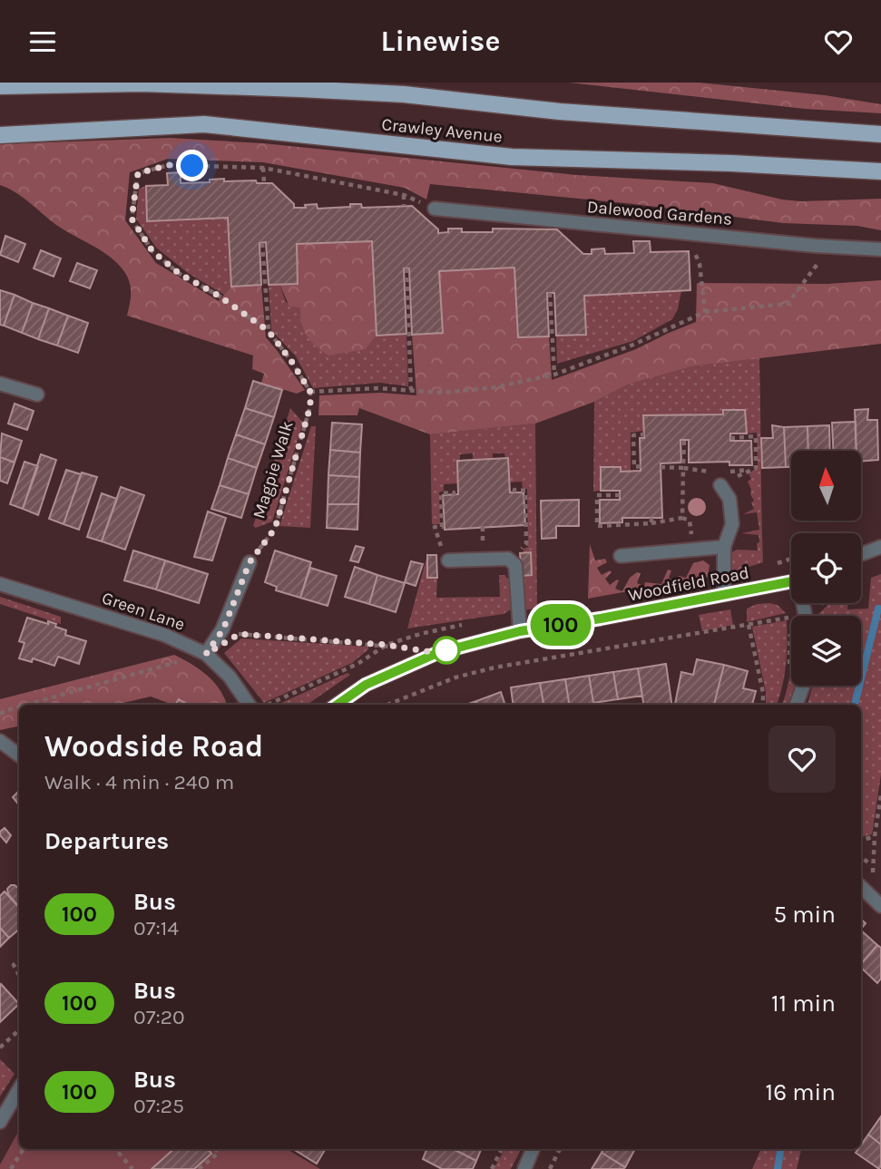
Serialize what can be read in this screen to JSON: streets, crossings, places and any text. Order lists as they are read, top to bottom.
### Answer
{
  "streets": {
    "main road": ["Crawley Avenue"],
    "street": ["Dalewood Gardens", "Woodfield Road", "Green Lane"],
    "path": ["Magpie Walk"]
  },
  "lines": ["bus line 100"],
  "north": "top",
  "page": {
    "header": "Linewise",
    "on_map": "100",
    "heading": [
      ["Woodside Road", "Walk · 4 min · 240 m"],
      "Departures"
    ],
    "list": [
      {
        "mark": "100",
        "name": "Bus",
        "note": "07:14",
        "value": "5 min"
      },
      {
        "mark": "100",
        "name": "Bus",
        "note": "07:20",
        "value": "11 min"
      },
      {
        "mark": "100",
        "name": "Bus",
        "note": "07:25",
        "value": "16 min"
      }
    ]
  }
}
